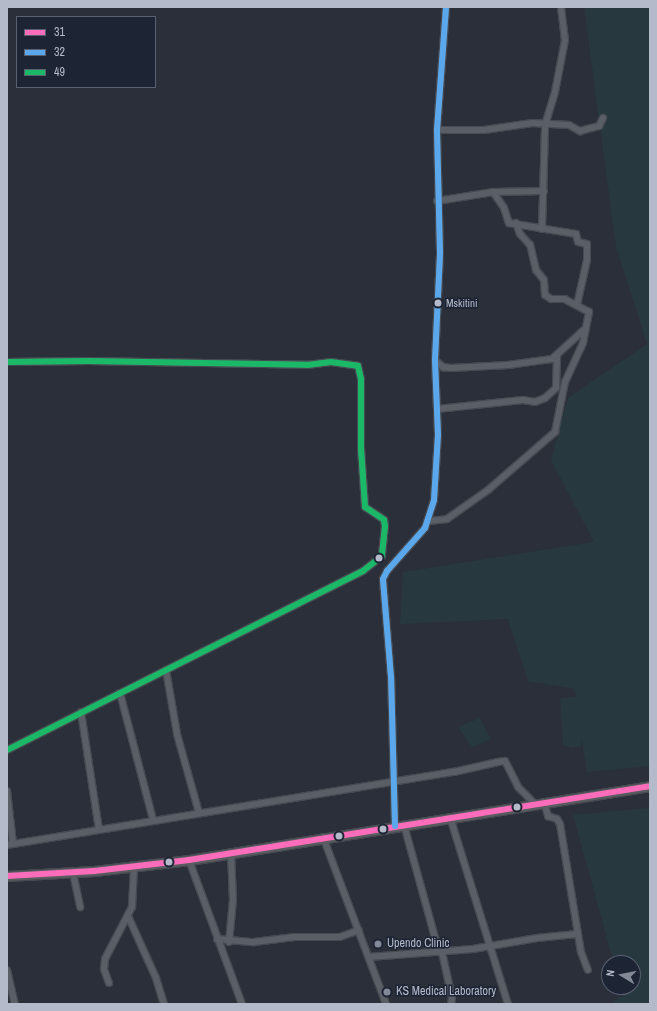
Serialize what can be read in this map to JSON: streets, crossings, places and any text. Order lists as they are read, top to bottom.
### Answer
{
  "places": ["Mskitini", "Upendo Clinic", "KS Medical Laboratory"],
  "lines": ["transit line 32", "transit line 49", "transit line 31"],
  "legend": ["31", "32", "49"],
  "north": "left"
}
